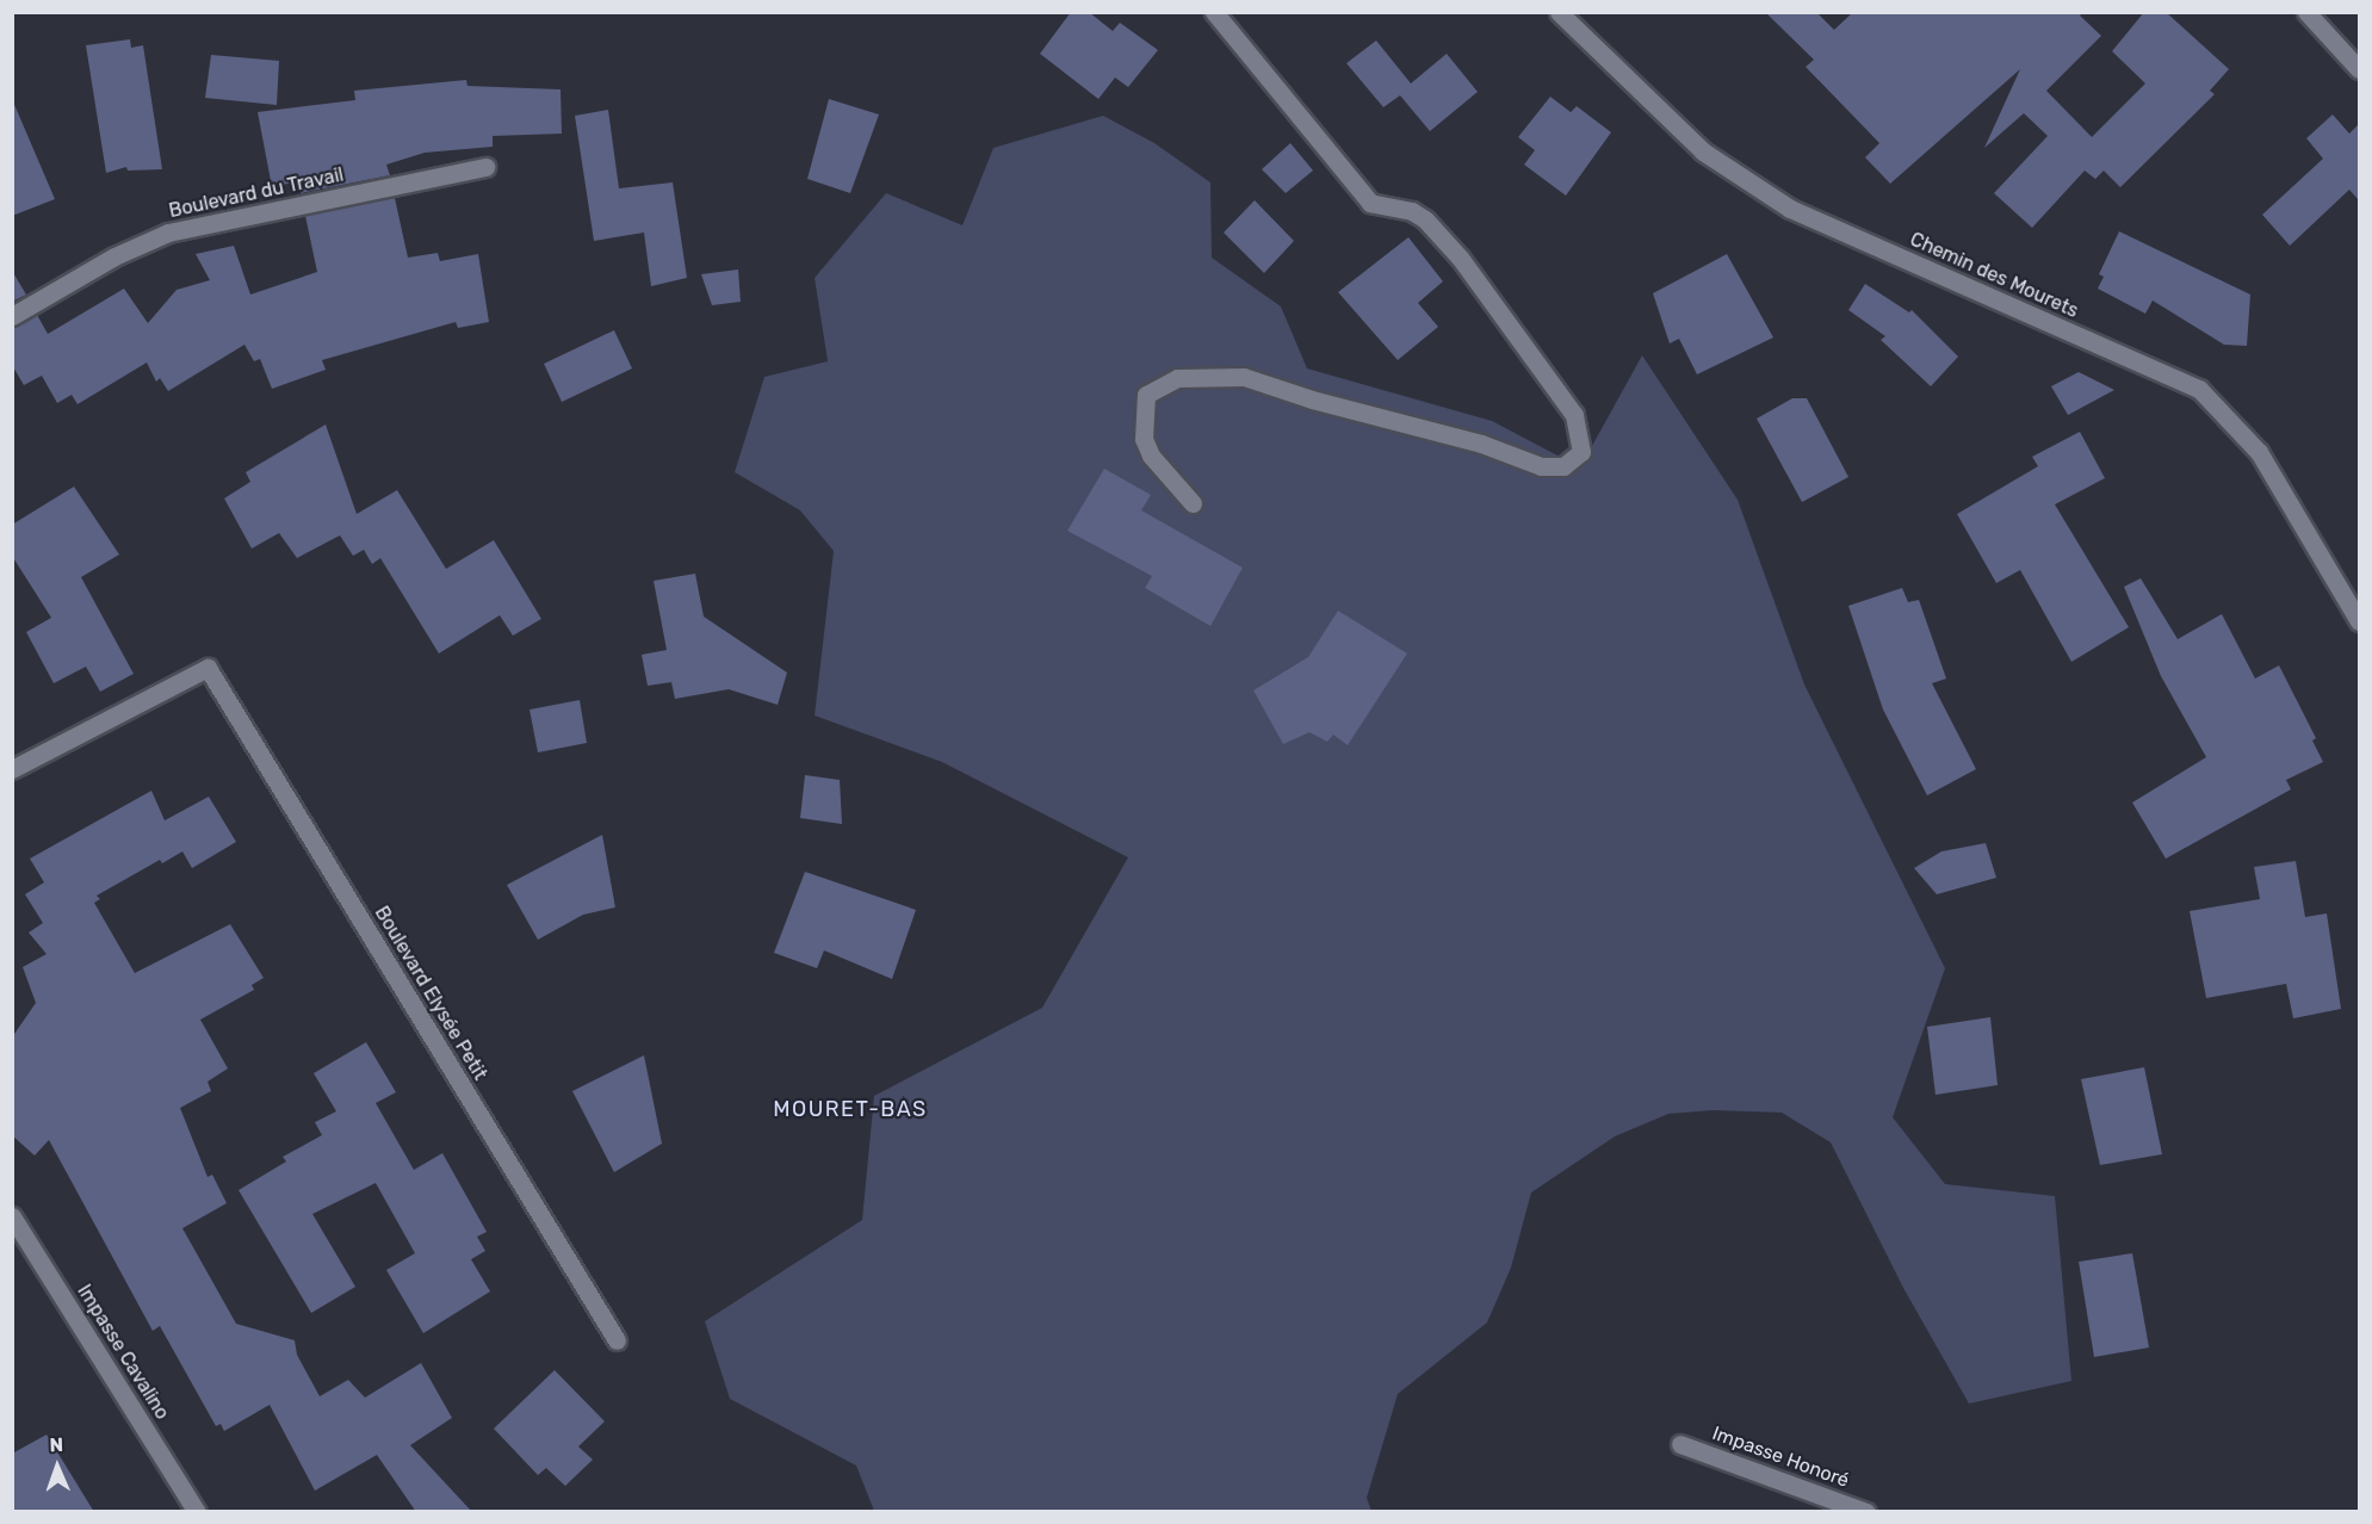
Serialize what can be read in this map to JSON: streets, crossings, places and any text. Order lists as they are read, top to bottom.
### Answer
{
  "streets": {
    "street": [
      "Boulevard du Travail",
      "Chemin des Mourets",
      "Boulevard Elysée Petit",
      "Impasse Cavalino",
      "Impasse Honoré"
    ]
  },
  "districts": ["MOURET-BAS"],
  "north": "top"
}
